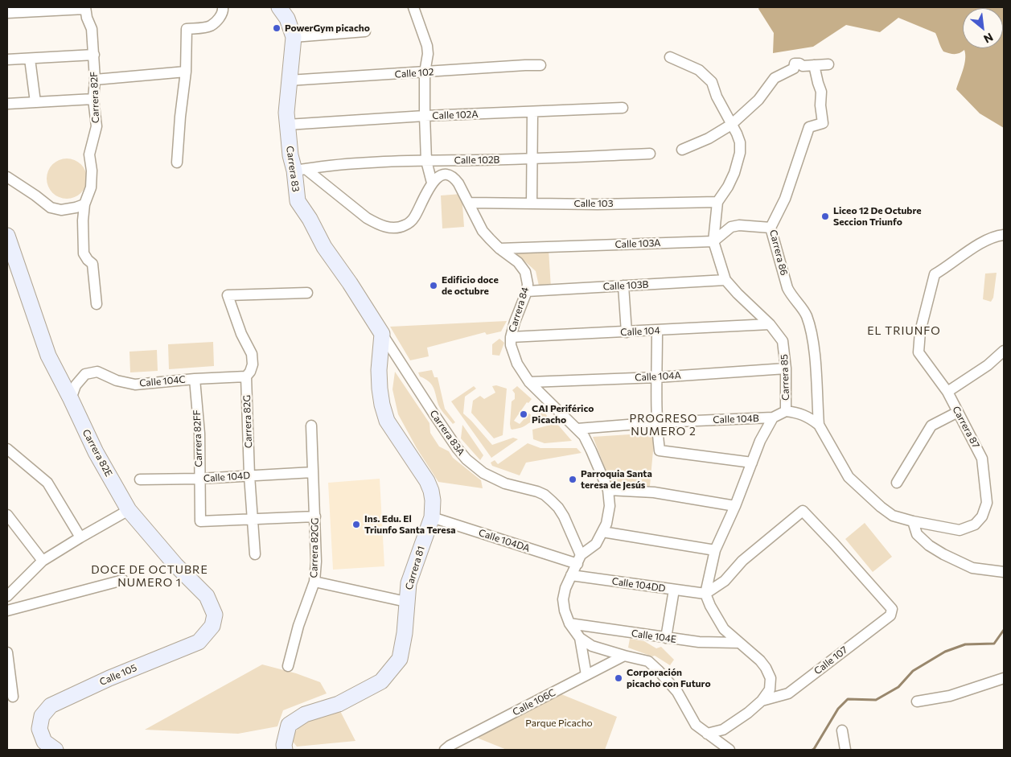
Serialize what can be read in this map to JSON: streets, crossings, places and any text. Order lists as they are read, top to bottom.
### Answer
{
  "streets": {
    "street": [
      "Calle 102",
      "Carrera 82F",
      "Calle 102A",
      "Calle 102B",
      "Carrera 83",
      "Calle 103",
      "Calle 103A",
      "Carrera 86",
      "Calle 103B",
      "Carrera 84",
      "Calle 104",
      "Calle 104A",
      "Carrera 85",
      "Calle 104C",
      "Calle 104B",
      "Carrera 82G",
      "Carrera 87",
      "Carrera 83A",
      "Carrera 82FF",
      "Carrera 82E",
      "Calle 104D",
      "Calle 104DA",
      "Carrera 82GG",
      "Carrera 81",
      "Calle 104DD",
      "Calle 104E",
      "Calle 107",
      "Calle 105",
      "Calle 106C"
    ]
  },
  "crossings": [
    ["Calle 102", "Carrera 83"],
    ["Calle 102A", "Carrera 83"],
    ["Calle 102B", "Carrera 83"],
    ["Carrera 83", "Carrera 83A"],
    ["Carrera 83", "Carrera 81"],
    ["Calle 103", "Carrera 84"],
    ["Calle 103", "Carrera 85"],
    ["Calle 103A", "Carrera 84"],
    ["Calle 103A", "Carrera 85"],
    ["Carrera 86", "Carrera 85"],
    ["Carrera 86", "Carrera 87"],
    ["Calle 103B", "Carrera 84"],
    ["Calle 103B", "Carrera 85"],
    ["Carrera 84", "Calle 104"],
    ["Carrera 84", "Calle 104A"],
    ["Carrera 84", "Calle 104B"],
    ["Calle 104", "Carrera 85"],
    ["Calle 104A", "Carrera 85"],
    ["Carrera 85", "Calle 104B"],
    ["Calle 104C", "Carrera 82G"],
    ["Calle 104C", "Carrera 82FF"],
    ["Calle 104C", "Carrera 82E"],
    ["Carrera 82G", "Carrera 82FF"],
    ["Carrera 82G", "Calle 104D"],
    ["Carrera 83A", "Calle 104DA"],
    ["Carrera 83A", "Carrera 81"],
    ["Carrera 82FF", "Calle 104D"],
    ["Carrera 82E", "Calle 105"],
    ["Calle 104D", "Carrera 82GG"],
    ["Calle 104DA", "Carrera 81"],
    ["Calle 104DD", "Calle 107"],
    ["Calle 104E", "Calle 107"]
  ],
  "districts": ["EL TRIUNFO", "PROGRESO NUMERO 2", "DOCE DE OCTUBRE NUMERO 1"],
  "parks": ["Parque Picacho"],
  "places": [
    "PowerGym picacho",
    "Liceo 12 De Octubre Seccion Triunfo",
    "Edificio doce de octubre",
    "CAI Periférico Picacho",
    "Parroquia Santa teresa de Jesús",
    "Ins. Edu. El Triunfo Santa Teresa",
    "Corporación picacho con Futuro"
  ],
  "north": "bottom right"
}
